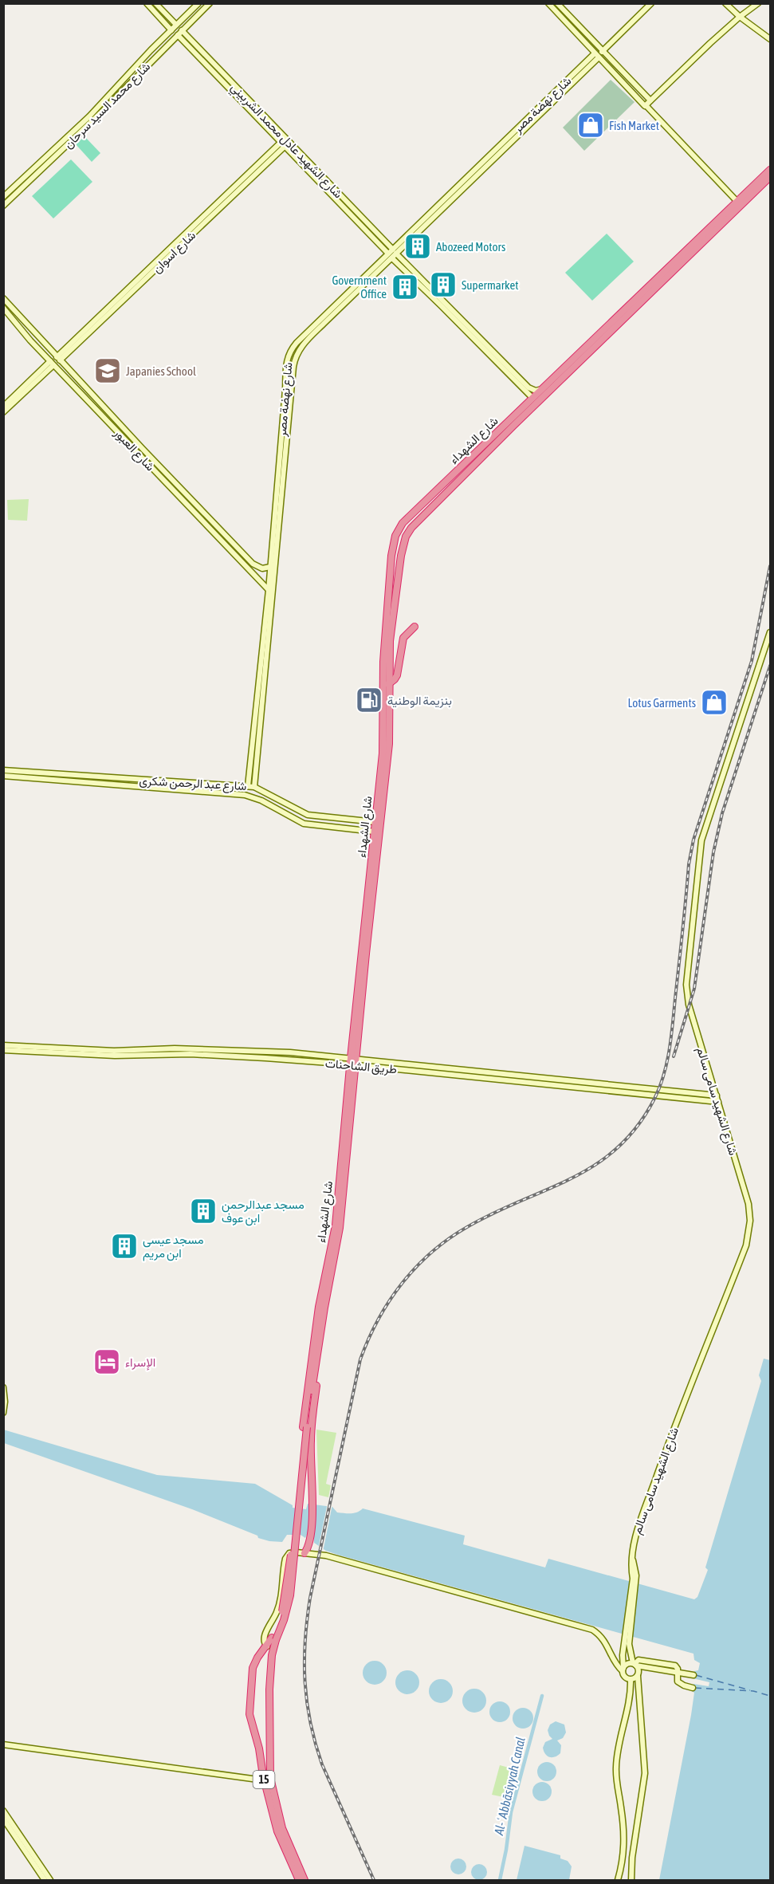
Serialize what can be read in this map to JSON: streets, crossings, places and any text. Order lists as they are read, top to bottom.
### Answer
{
  "streets": {
    "highway": ["شارع الشهداء", "15"],
    "street": [
      "شارع نهضة مصر",
      "شارع محمد السيد سرحان",
      "شارع الشهيد عادل محمد الشربيني",
      "شارع اسوان",
      "شارع العبور",
      "شارع عبد الرحمن شكرى",
      "طريق الشاحنات",
      "شارع الشهيد سامى سالم"
    ]
  },
  "crossings": [
    ["شارع نهضة مصر", "شارع الشهيد عادل محمد الشربيني"],
    ["شارع نهضة مصر", "شارع العبور"],
    ["شارع نهضة مصر", "شارع عبد الرحمن شكرى"],
    ["شارع محمد السيد سرحان", "شارع الشهيد عادل محمد الشربيني"],
    ["شارع الشهيد عادل محمد الشربيني", "شارع اسوان"],
    ["شارع الشهيد عادل محمد الشربيني", "شارع الشهداء"],
    ["شارع اسوان", "شارع العبور"],
    ["شارع الشهداء", "شارع عبد الرحمن شكرى"],
    ["شارع الشهداء", "طريق الشاحنات"],
    ["شارع الشهداء", "15"],
    ["طريق الشاحنات", "شارع الشهيد سامى سالم"]
  ],
  "water": ["Al-ʿAbbāsiyyah Canal"],
  "places": {
    "shop": ["Fish Market", "Lotus Garments"],
    "building": [
      "Abozeed Motors",
      "Supermarket",
      "Government Office",
      "مسجد عبدالرحمن ابن عوف",
      "مسجد عيسى ابن مريم"
    ],
    "school or university": ["Japanies School"],
    "fuel station": ["بنزيمة الوطنية"],
    "hotel": ["الإسراء"]
  }
}
